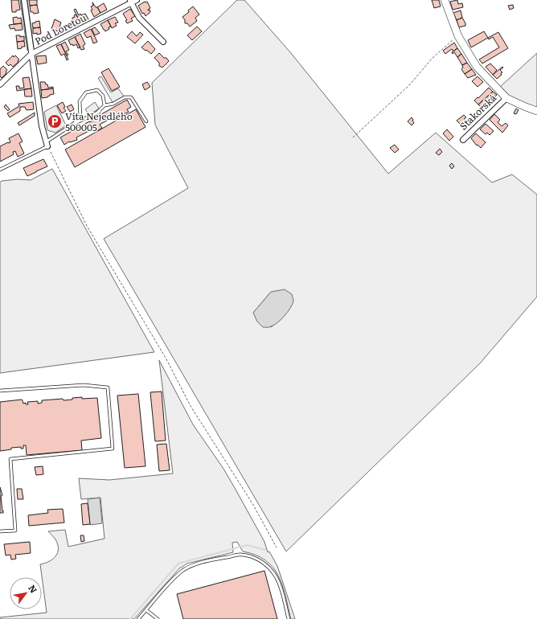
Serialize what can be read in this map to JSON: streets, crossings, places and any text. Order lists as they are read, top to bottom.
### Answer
{
  "streets": {
    "street": ["Pod Loretou", "Stakorská"]
  },
  "places": {
    "parking": ["Víta Nejedlého 500005"]
  },
  "north": "top right"
}
